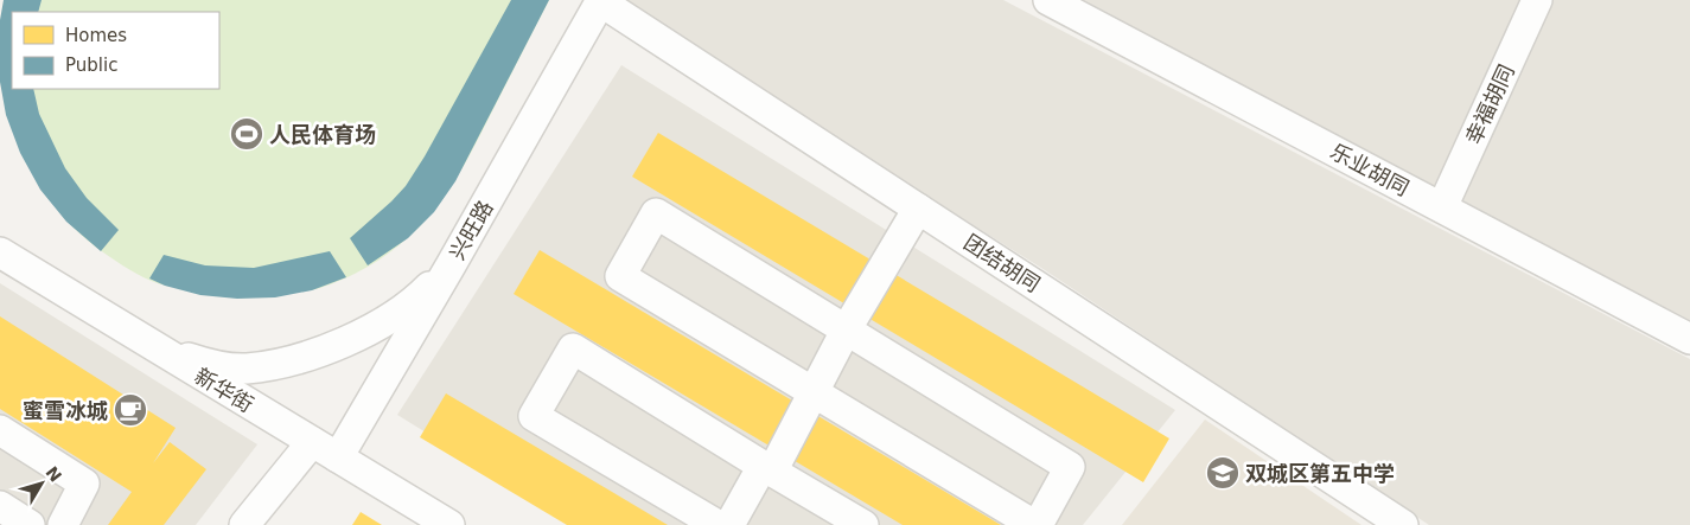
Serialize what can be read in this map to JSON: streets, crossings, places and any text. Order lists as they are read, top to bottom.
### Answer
{
  "streets": {
    "street": [
      "幸福胡同",
      "乐业胡同",
      "兴旺路",
      "团结胡同",
      "新华街"
    ]
  },
  "crossings": [
    ["幸福胡同", "乐业胡同"],
    ["兴旺路", "团结胡同"],
    ["兴旺路", "新华街"]
  ],
  "places": {
    "sports": ["人民体育场"],
    "cafe": ["蜜雪冰城"],
    "school or university": ["双城区第五中学"]
  },
  "legend": ["Homes", "Public"],
  "north": "top right"
}
